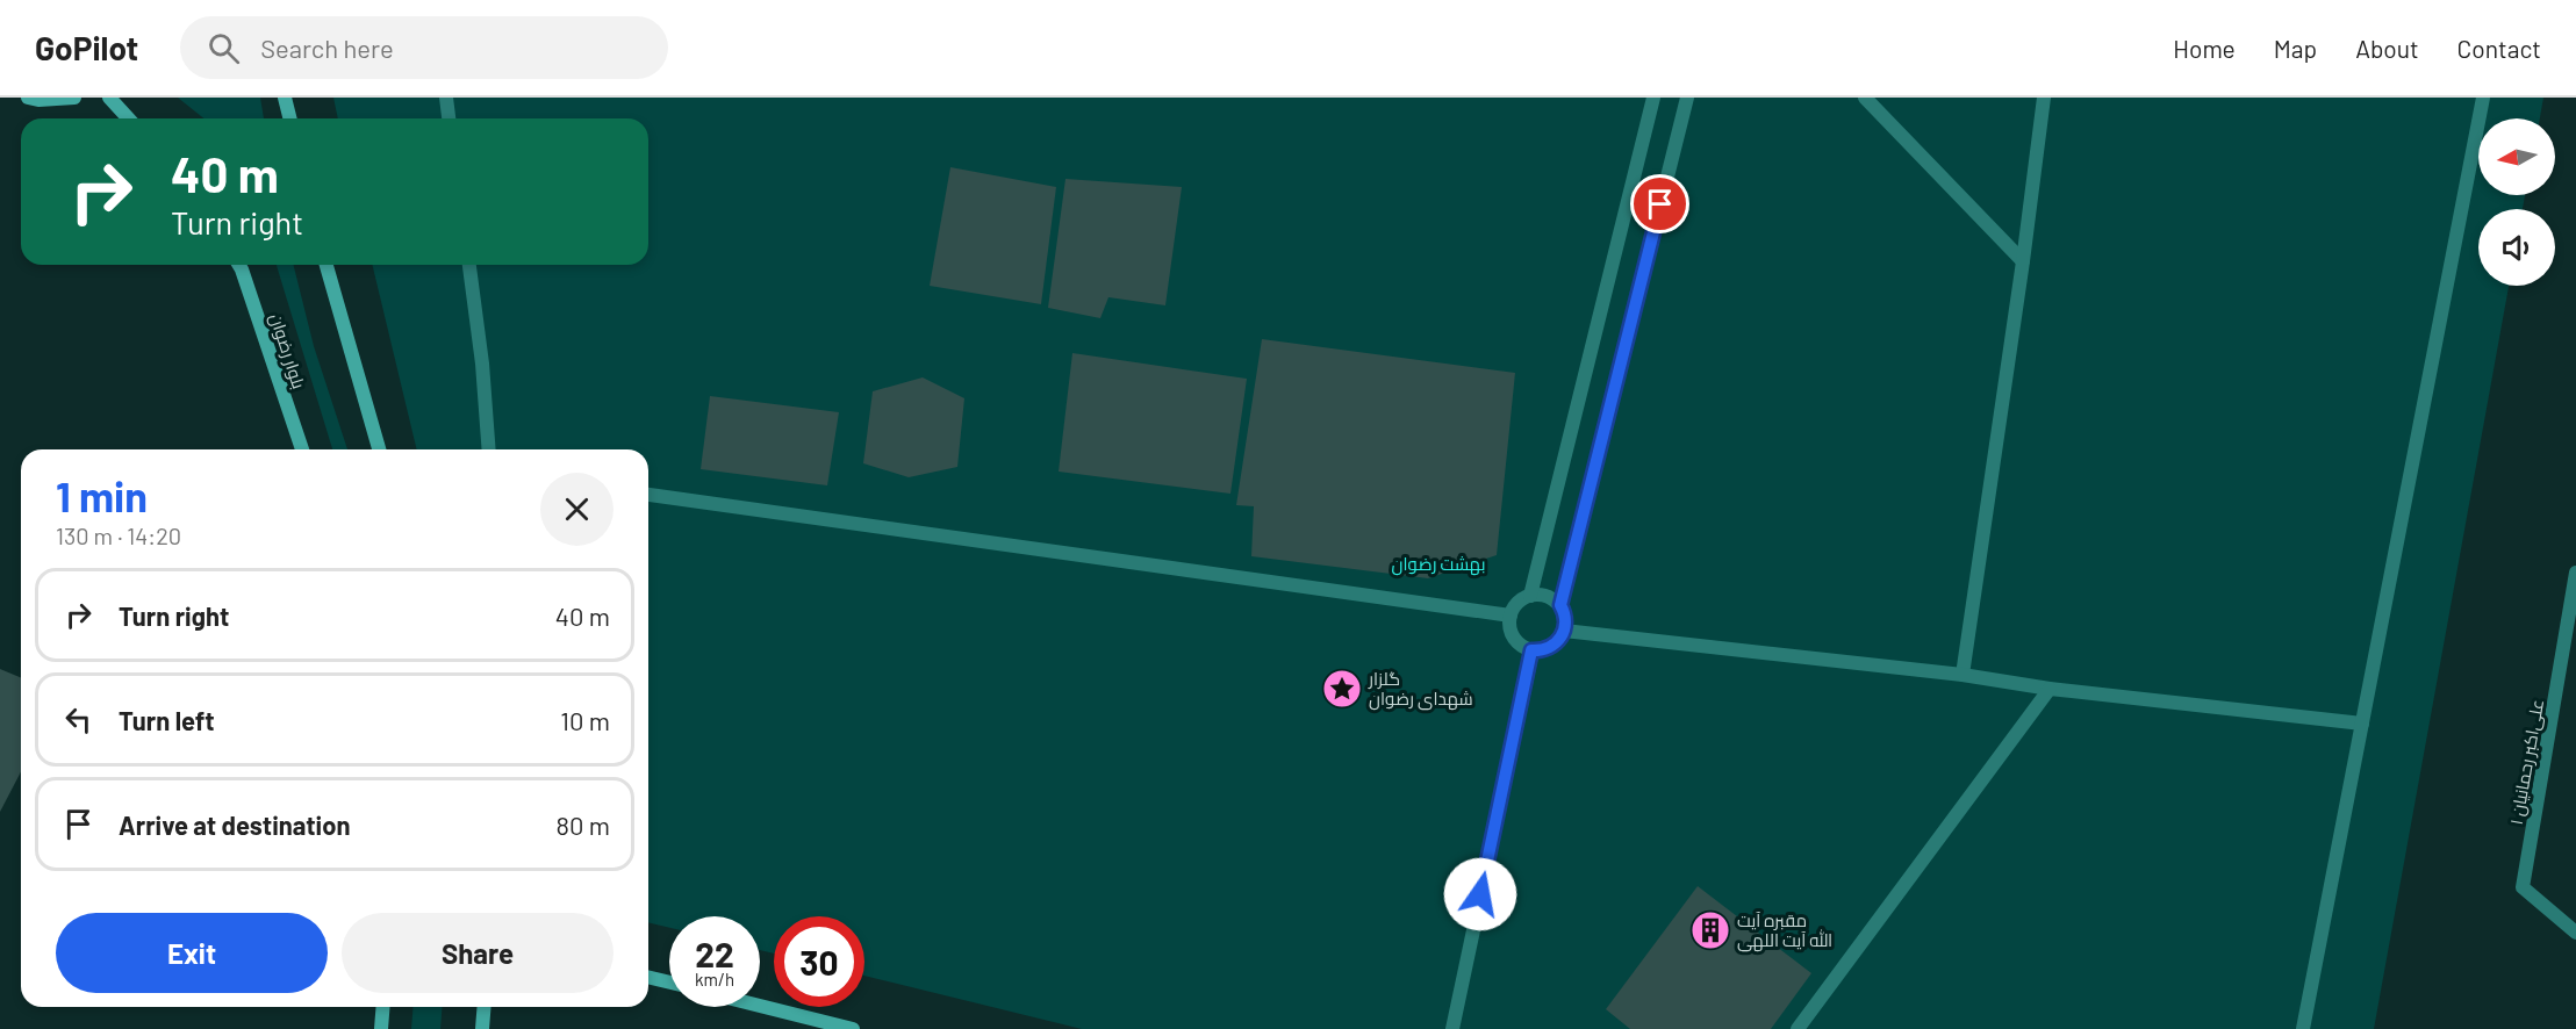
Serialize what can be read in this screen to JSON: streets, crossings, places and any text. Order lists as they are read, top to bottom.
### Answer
{
  "streets": {
    "main road": ["بلوار رضوان"],
    "street": ["علی‌اکبر رحمانیان ۱"]
  },
  "parks": ["بهشت رضوان"],
  "places": {
    "place": ["گلزار شهدای رضوان"],
    "building": ["مقبره آیت الله آیت اللهی"]
  },
  "north": "left",
  "page": {
    "header": "GoPilot",
    "search": "Search here",
    "nav": [
      "Home",
      "Map",
      "About",
      "Contact"
    ],
    "turn": ["40 m", "Turn right"],
    "heading": ["1 min", "130 m · 14:20"],
    "list": [
      {
        "name": "Turn right",
        "value": "40 m"
      },
      {
        "name": "Turn left",
        "value": "10 m"
      },
      {
        "name": "Arrive at destination",
        "value": "80 m"
      }
    ],
    "buttons": ["Exit", "Share"],
    "speed": "22 km/h",
    "limit": "30"
  }
}
